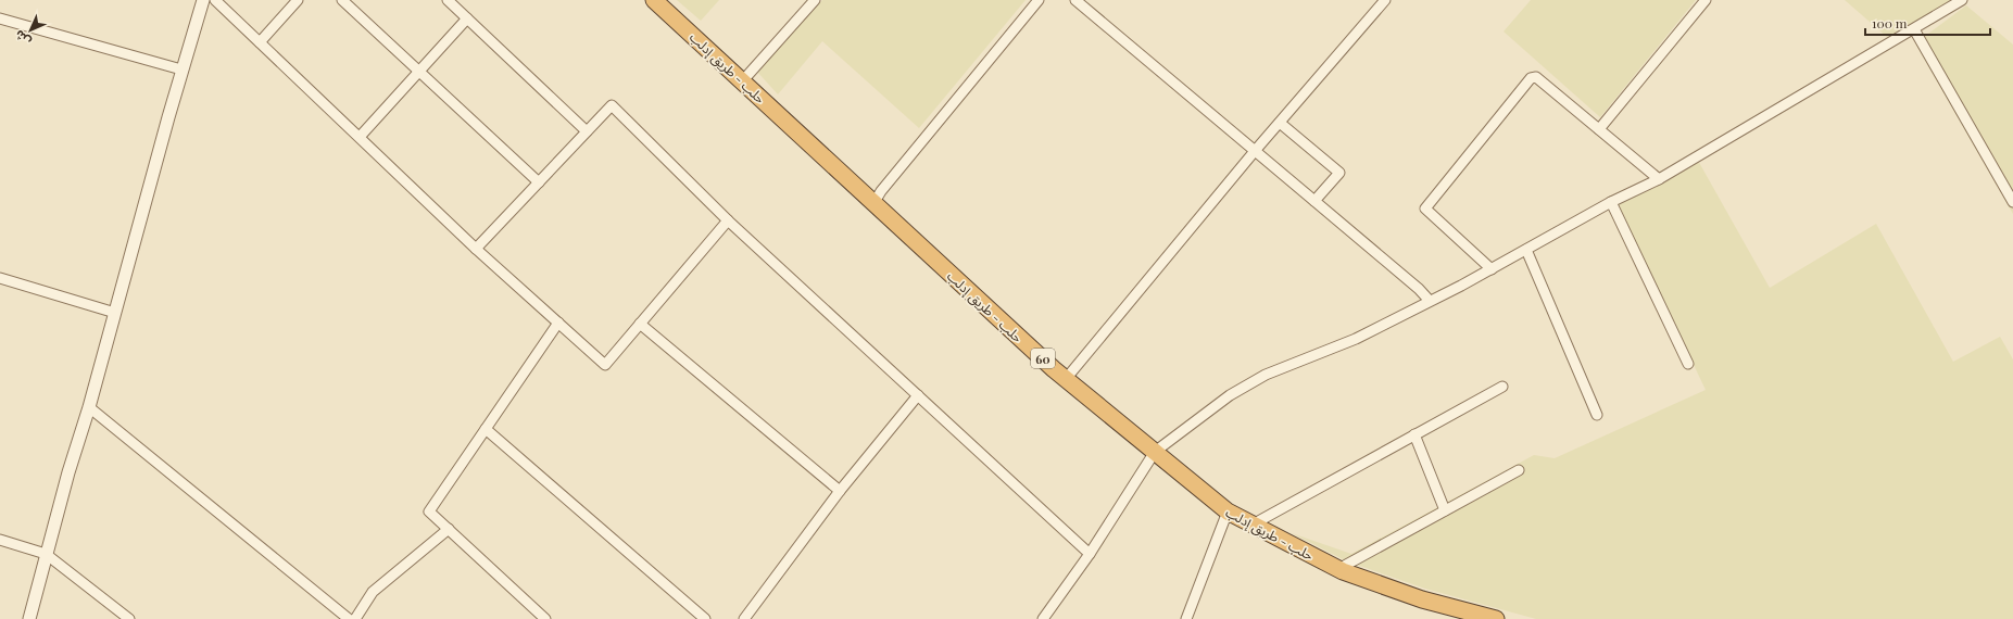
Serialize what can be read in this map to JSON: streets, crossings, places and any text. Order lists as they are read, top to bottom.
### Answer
{
  "streets": {
    "highway": ["حلب - طريق إدلب", "60"]
  },
  "scale_bar": "100 m",
  "north": "bottom left"
}
